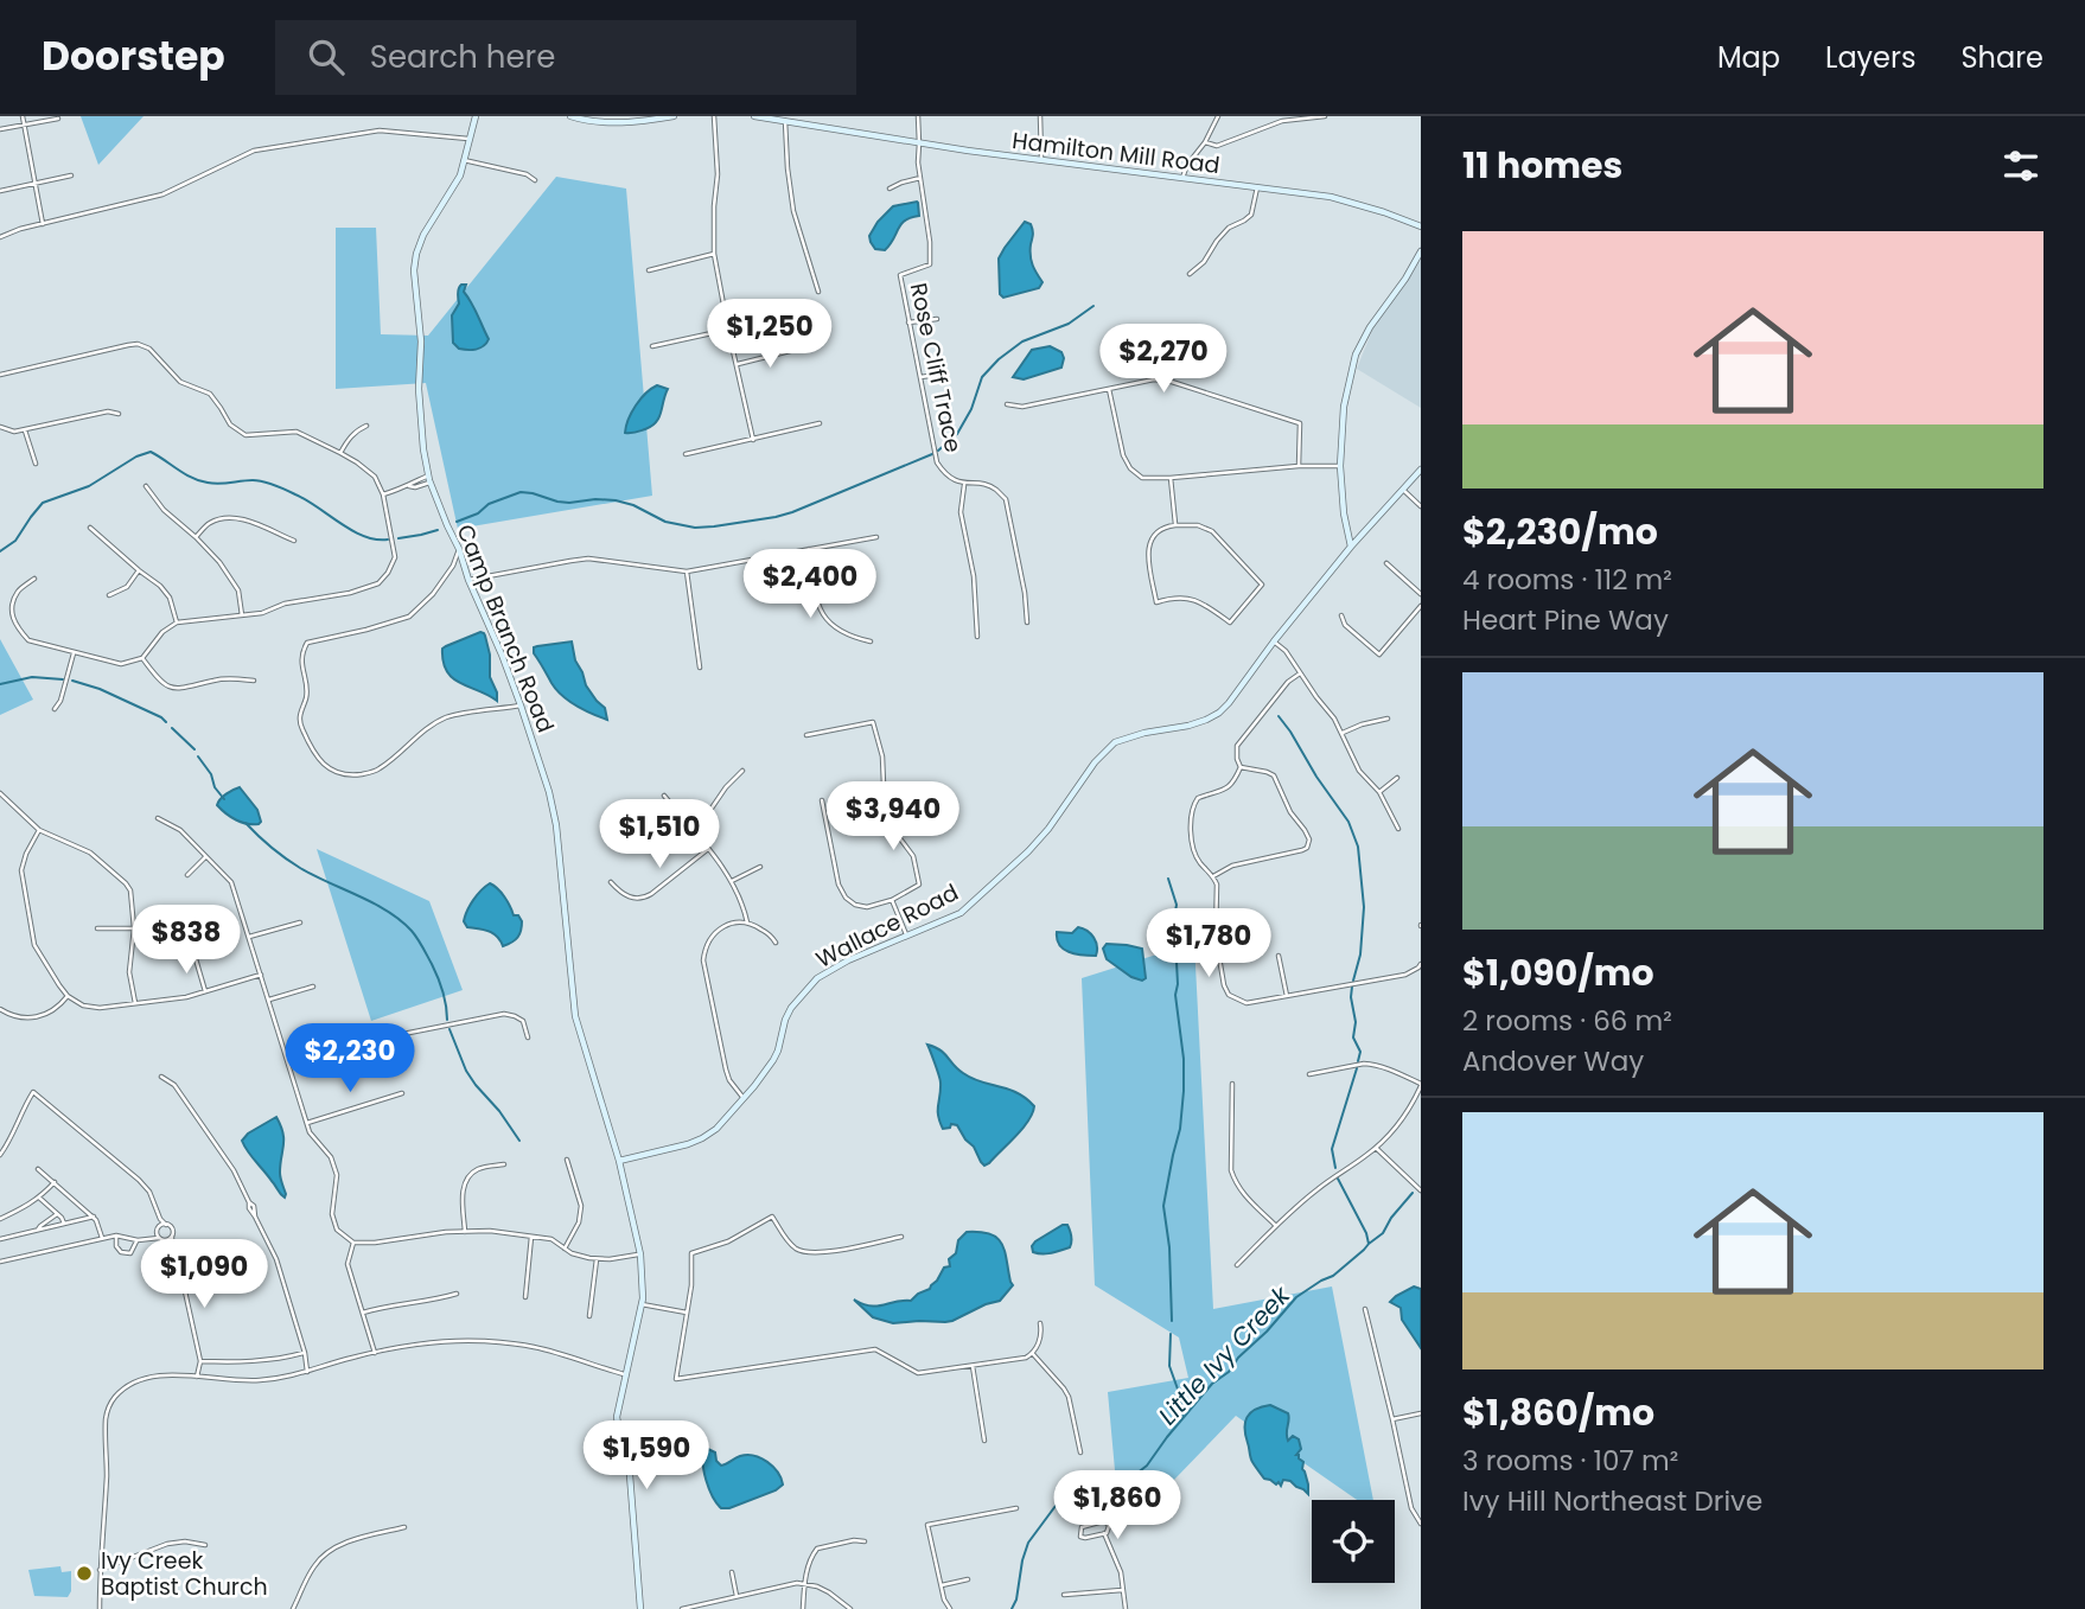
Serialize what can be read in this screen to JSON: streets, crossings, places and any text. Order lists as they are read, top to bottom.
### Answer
{
  "streets": {
    "street": [
      "Hamilton Mill Road",
      "Rose Cliff Trace",
      "Camp Branch Road",
      "Wallace Road"
    ]
  },
  "crossings": [
    ["Hamilton Mill Road", "Rose Cliff Trace"],
    ["Camp Branch Road", "Wallace Road"]
  ],
  "water": ["Little Ivy Creek"],
  "places": ["Ivy Creek Baptist Church"],
  "page": {
    "header": "Doorstep",
    "search": "Search here",
    "nav": ["Map", "Layers", "Share"],
    "heading": "11 homes",
    "list": [
      {
        "name": "$2,230/mo",
        "note": "4 rooms · 112 m² · Heart Pine Way"
      },
      {
        "name": "$1,090/mo",
        "note": "2 rooms · 66 m² · Andover Way"
      },
      {
        "name": "$1,860/mo",
        "note": "3 rooms · 107 m² · Ivy Hill Northeast Drive"
      }
    ],
    "price": [
      "$1,250",
      "$2,270",
      "$2,400",
      "$3,940",
      "$1,510",
      "$838",
      "$1,780",
      "$2,230",
      "$1,090",
      "$1,590",
      "$1,860"
    ]
  }
}
